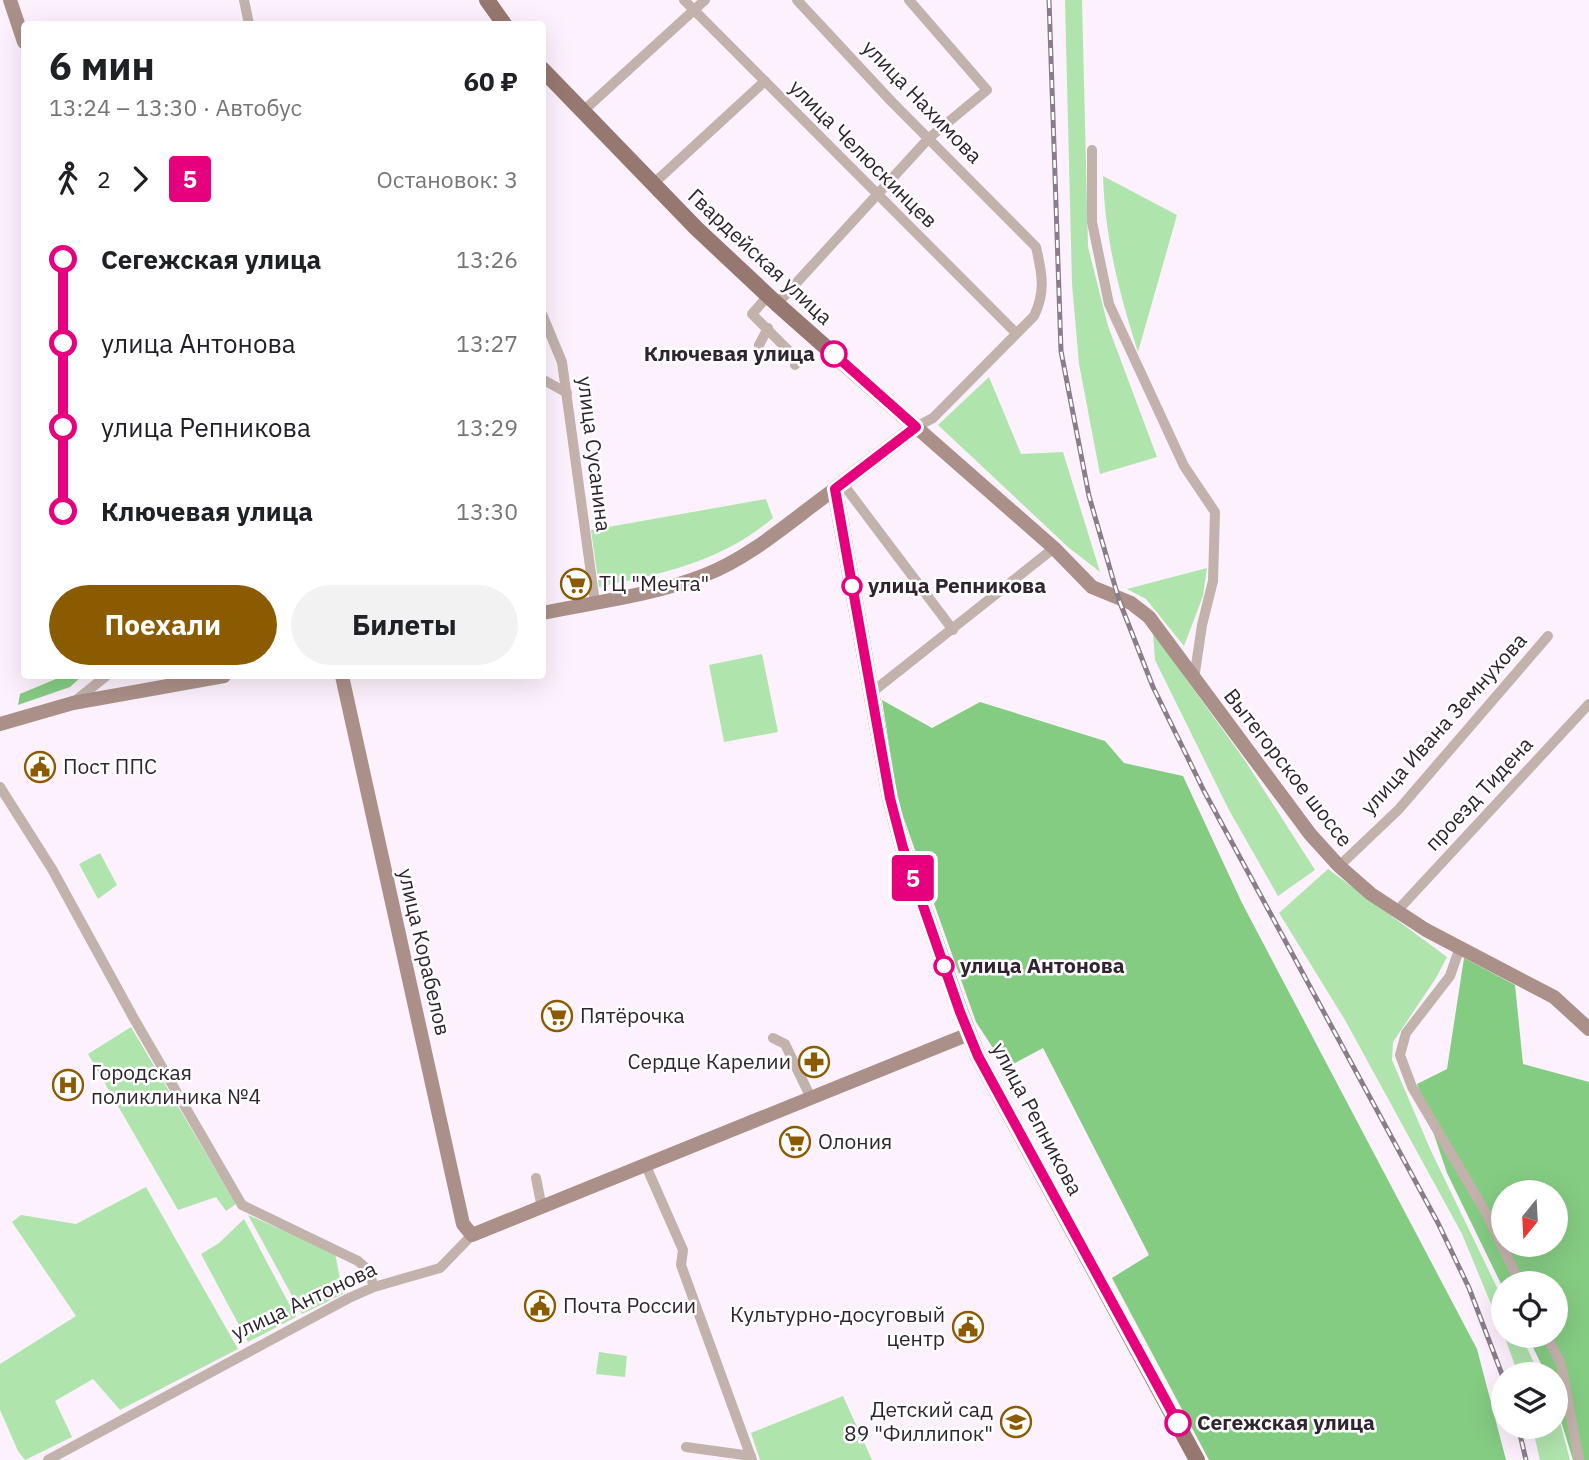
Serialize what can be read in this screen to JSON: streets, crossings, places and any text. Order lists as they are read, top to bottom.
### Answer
{
  "streets": {
    "main road": [
      "Гвардейская улица",
      "Вытегорское шоссе",
      "улица Корабелов",
      "улица Репникова",
      "улица Антонова"
    ],
    "street": [
      "улица Нахимова",
      "улица Челюскинцев",
      "улица Сусанина",
      "улица Ивана Земнухова",
      "проезд Тидена"
    ]
  },
  "crossings": [
    ["улица Нахимова", "улица Челюскинцев"],
    ["улица Нахимова", "Гвардейская улица"],
    ["Гвардейская улица", "Вытегорское шоссе"],
    ["улица Ивана Земнухова", "Вытегорское шоссе"],
    ["Вытегорское шоссе", "проезд Тидена"],
    ["улица Корабелов", "улица Антонова"],
    ["улица Репникова", "улица Антонова"]
  ],
  "places": {
    "other": [
      "Ключевая улица",
      "улица Репникова",
      "улица Антонова",
      "Сегежская улица"
    ],
    "supermarket": ["ТЦ \"Мечта\"", "Пятёрочка", "Олония"],
    "public building": ["Пост ППС", "Почта России", "Культурно-досуговый центр"],
    "pharmacy": ["Сердце Карелии"],
    "hospital": ["Городская поликлиника №4"],
    "school or university": ["Детский сад 89 \"Филлипок\""]
  },
  "lines": ["bus line 5"],
  "north": "bottom",
  "page": {
    "on_map": "5",
    "heading": ["6 мин", "13:24 – 13:30 · Автобус", "60 ₽"],
    "legs": ["2", "5", "Остановок: 3"],
    "list": [
      {
        "name": "Сегежская улица",
        "value": "13:26"
      },
      {
        "name": "улица Антонова",
        "value": "13:27"
      },
      {
        "name": "улица Репникова",
        "value": "13:29"
      },
      {
        "name": "Ключевая улица",
        "value": "13:30"
      }
    ],
    "buttons": ["Поехали", "Билеты"]
  }
}
